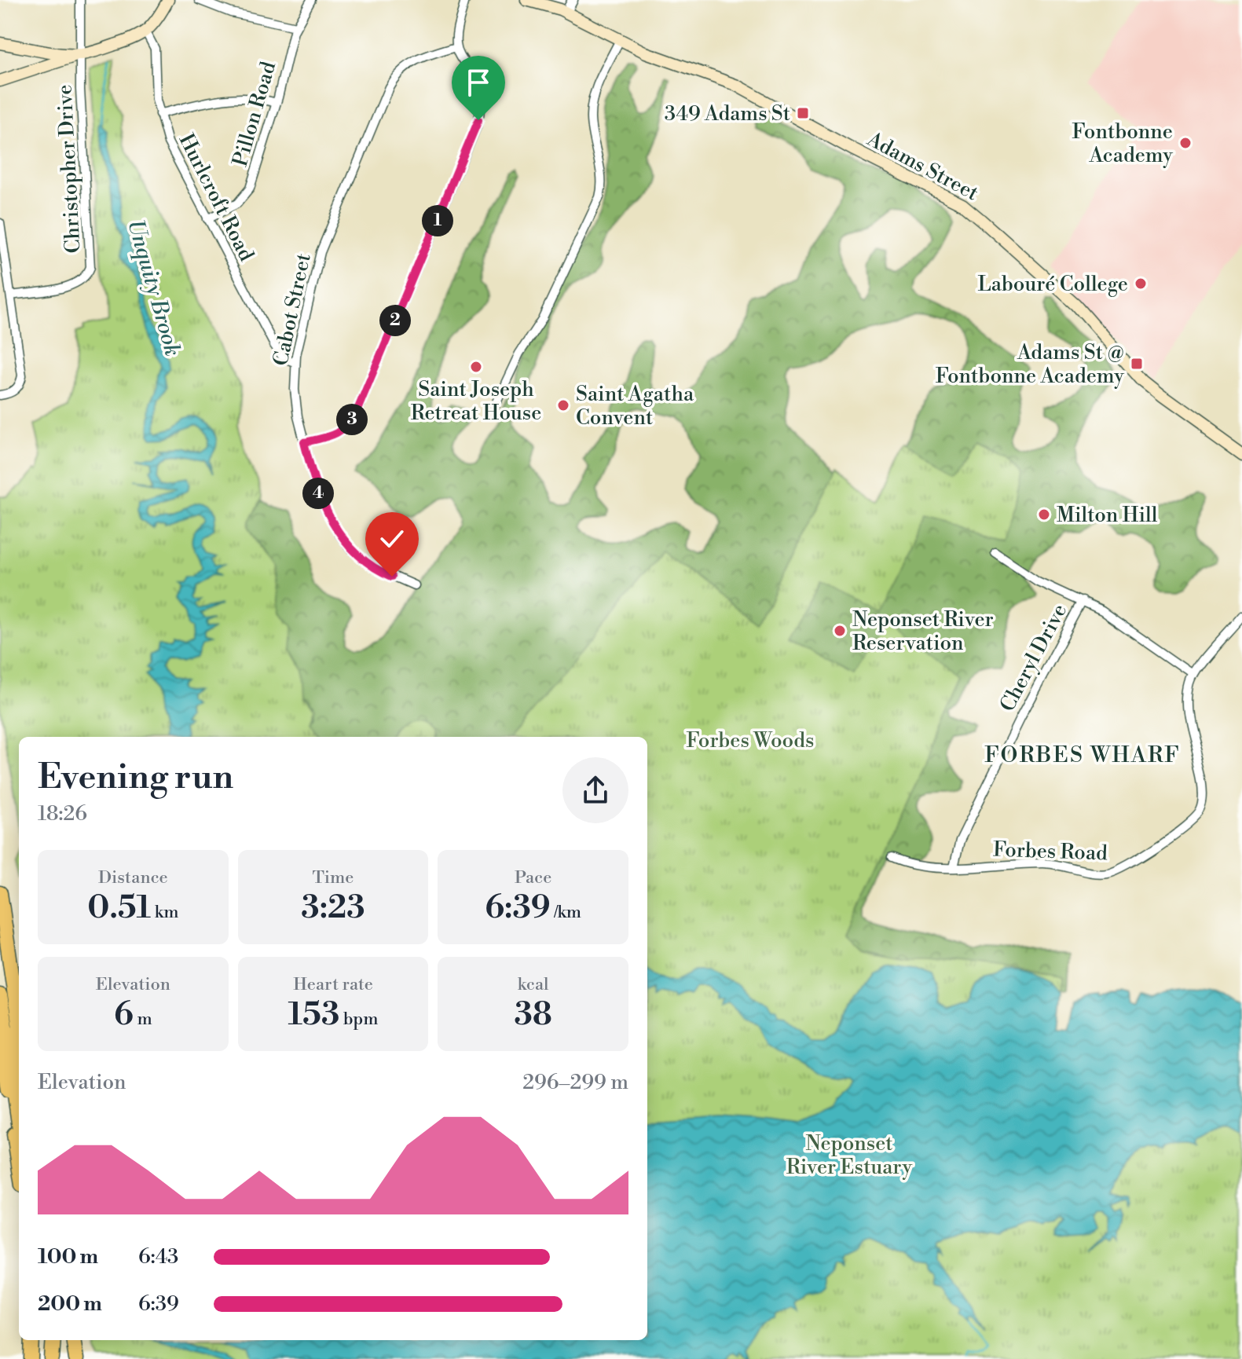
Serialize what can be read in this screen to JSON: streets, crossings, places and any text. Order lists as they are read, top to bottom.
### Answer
{
  "streets": {
    "main road": ["Adams Street"],
    "street": [
      "Pillon Road",
      "Christopher Drive",
      "Hurlcroft Road",
      "Cabot Street",
      "Cheryl Drive",
      "Forbes Road"
    ]
  },
  "crossings": [
    ["Pillon Road", "Hurlcroft Road"],
    ["Hurlcroft Road", "Cabot Street"],
    ["Cheryl Drive", "Forbes Road"]
  ],
  "districts": ["FORBES WHARF"],
  "water": ["Unquity Brook"],
  "parks": ["Forbes Woods", "Neponset River Estuary"],
  "places": {
    "transit": ["349 Adams St", "Adams St @ Fontbonne Academy"],
    "other": [
      "Fontbonne Academy",
      "Labouré College",
      "Saint Joseph Retreat House",
      "Saint Agatha Convent",
      "Milton Hill",
      "Neponset River Reservation"
    ]
  },
  "page": {
    "pins": [
      "1",
      "2",
      "3",
      "4"
    ],
    "heading": ["Evening run", "18:26"],
    "stats": [
      ["Distance", "0.51 km"],
      ["Time", "3:23"],
      ["Pace", "6:39 /km"],
      ["Elevation", "6 m"],
      ["Heart rate", "153 bpm"],
      ["kcal", "38"]
    ],
    "chart": ["Elevation", "296–299 m"],
    "list": [
      {
        "name": "100 m",
        "note": "6:43"
      },
      {
        "name": "200 m",
        "note": "6:39"
      }
    ]
  }
}
